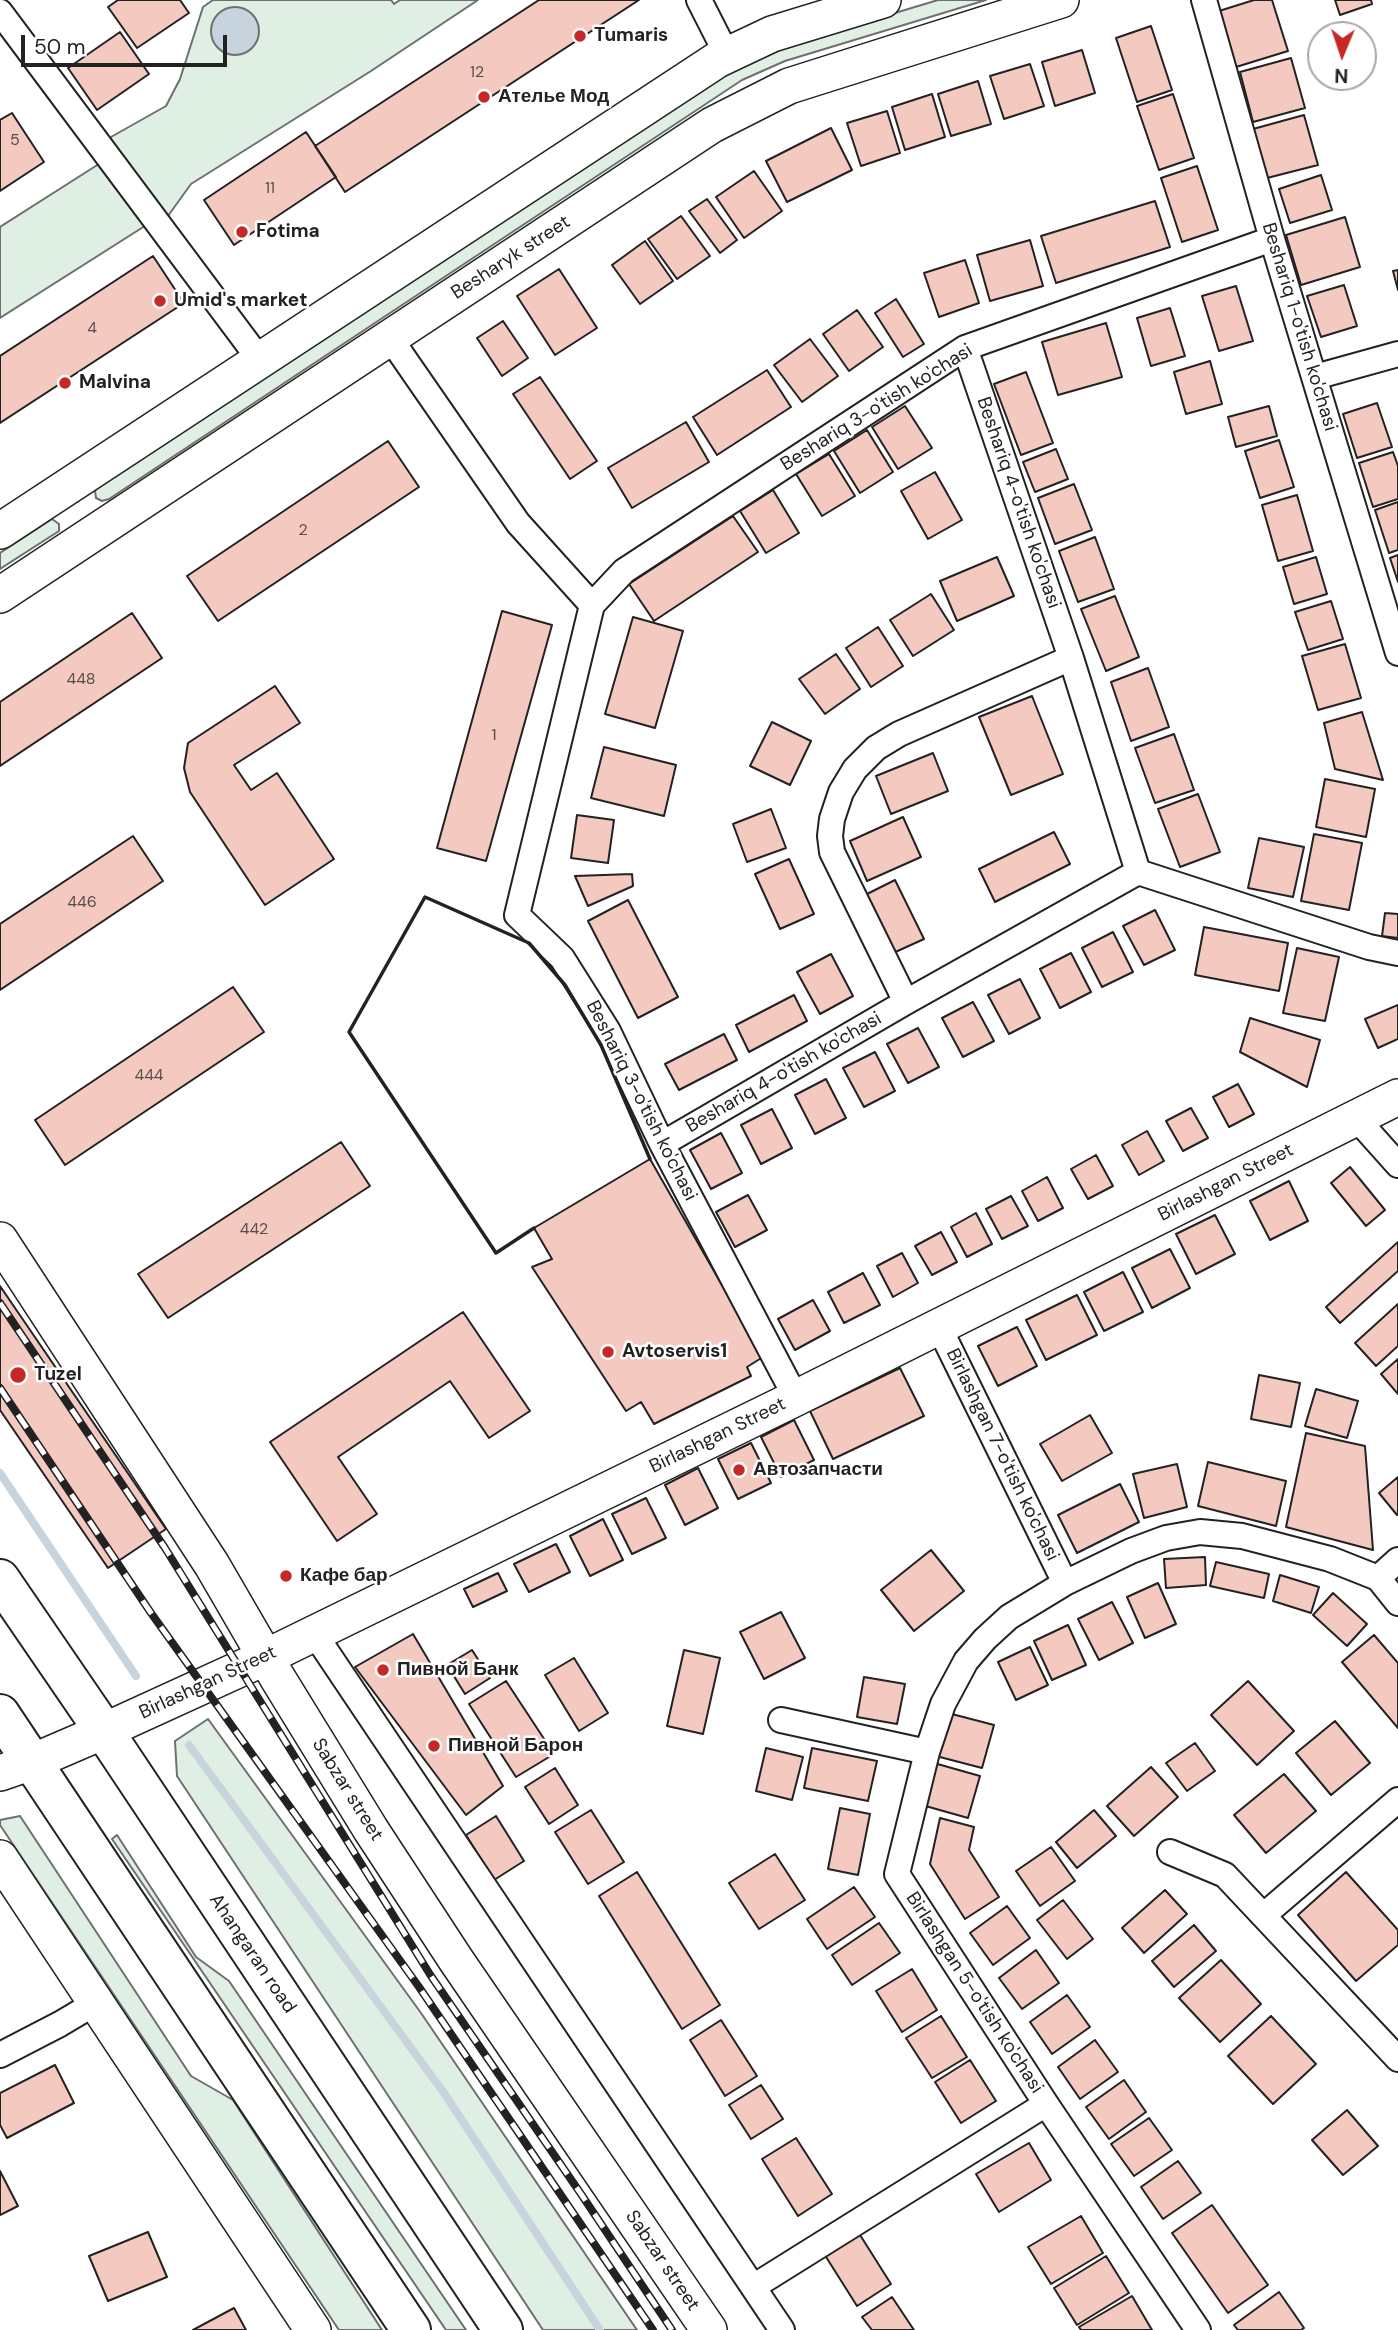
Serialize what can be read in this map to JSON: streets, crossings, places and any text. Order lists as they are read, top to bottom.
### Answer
{
  "streets": {
    "highway": ["Ahangaran road"],
    "main road": ["Besharyk street", "Birlashgan Street", "Sabzar street"],
    "street": [
      "Beshariq 1-o'tish ko'chasi",
      "Beshariq 3-o'tish ko'chasi",
      "Beshariq 4-o'tish ko'chasi",
      "Birlashgan 7-o'tish ko'chasi",
      "Birlashgan 5-o'tish ko'chasi"
    ]
  },
  "crossings": [
    ["Beshariq 1-o'tish ko'chasi", "Beshariq 3-o'tish ko'chasi"],
    ["Beshariq 3-o'tish ko'chasi", "Beshariq 4-o'tish ko'chasi"],
    ["Beshariq 3-o'tish ko'chasi", "Birlashgan Street"],
    ["Birlashgan Street", "Birlashgan 7-o'tish ko'chasi"],
    ["Birlashgan Street", "Sabzar street"],
    ["Birlashgan Street", "Ahangaran road"],
    ["Birlashgan 7-o'tish ko'chasi", "Birlashgan 5-o'tish ko'chasi"]
  ],
  "places": [
    "Tumaris",
    "Ателье Мод",
    "Fotima",
    "Umid's market",
    "Malvina",
    "Avtoservis1",
    "Tuzel",
    "Автозапчасти",
    "Кафе бар",
    "Пивной Банк",
    "Пивной Барон"
  ],
  "house_numbers": [
    "12",
    "5",
    "11",
    "4",
    "2",
    "448",
    "1",
    "446",
    "444",
    "442"
  ],
  "scale_bar": "50 m",
  "north": "bottom"
}
